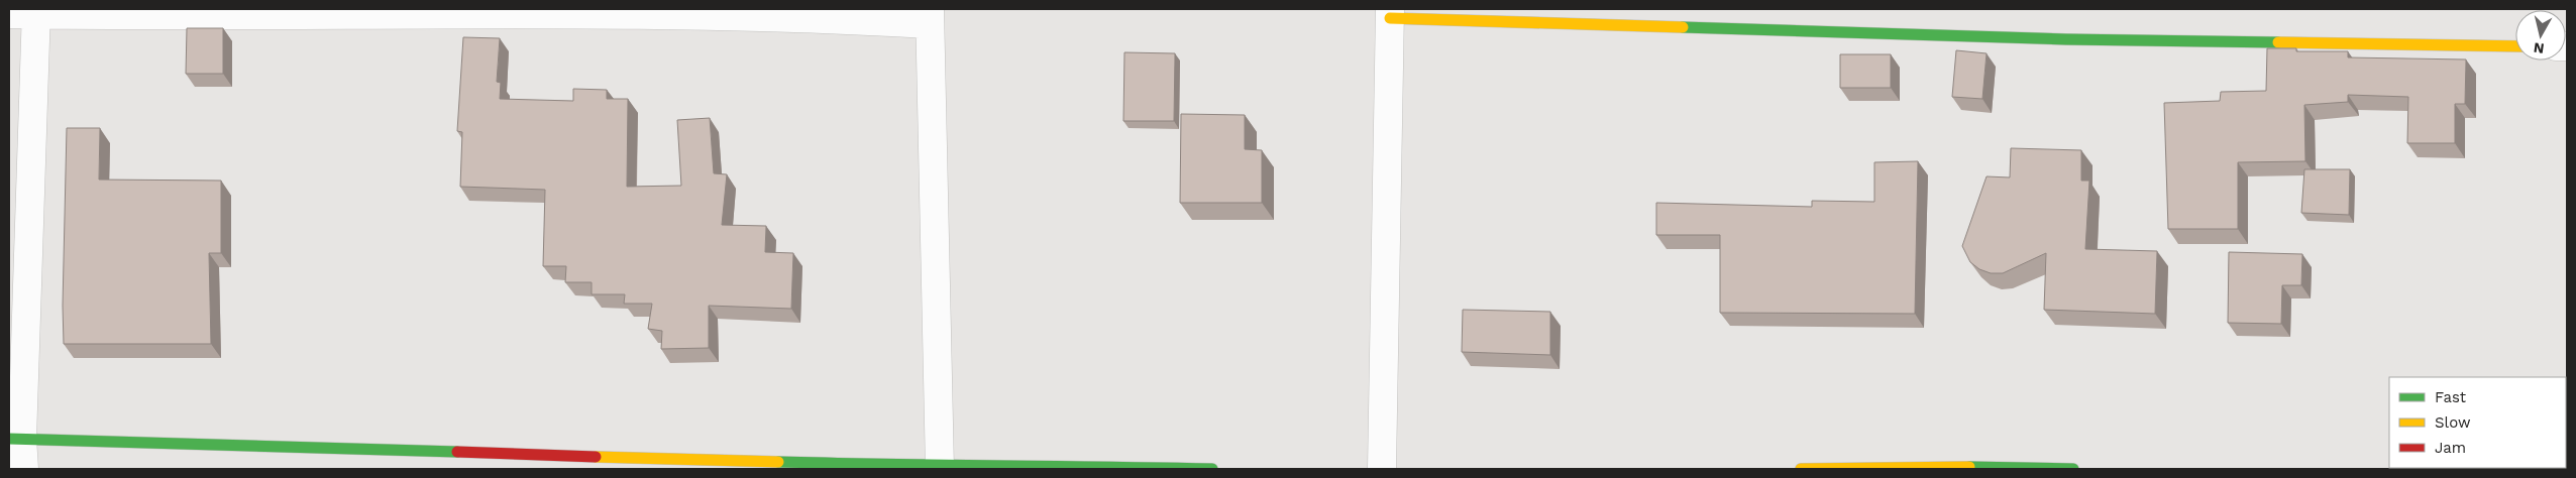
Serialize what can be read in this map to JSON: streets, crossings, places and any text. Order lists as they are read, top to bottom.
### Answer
{
  "legend": ["Fast", "Slow", "Jam"],
  "north": "bottom"
}
